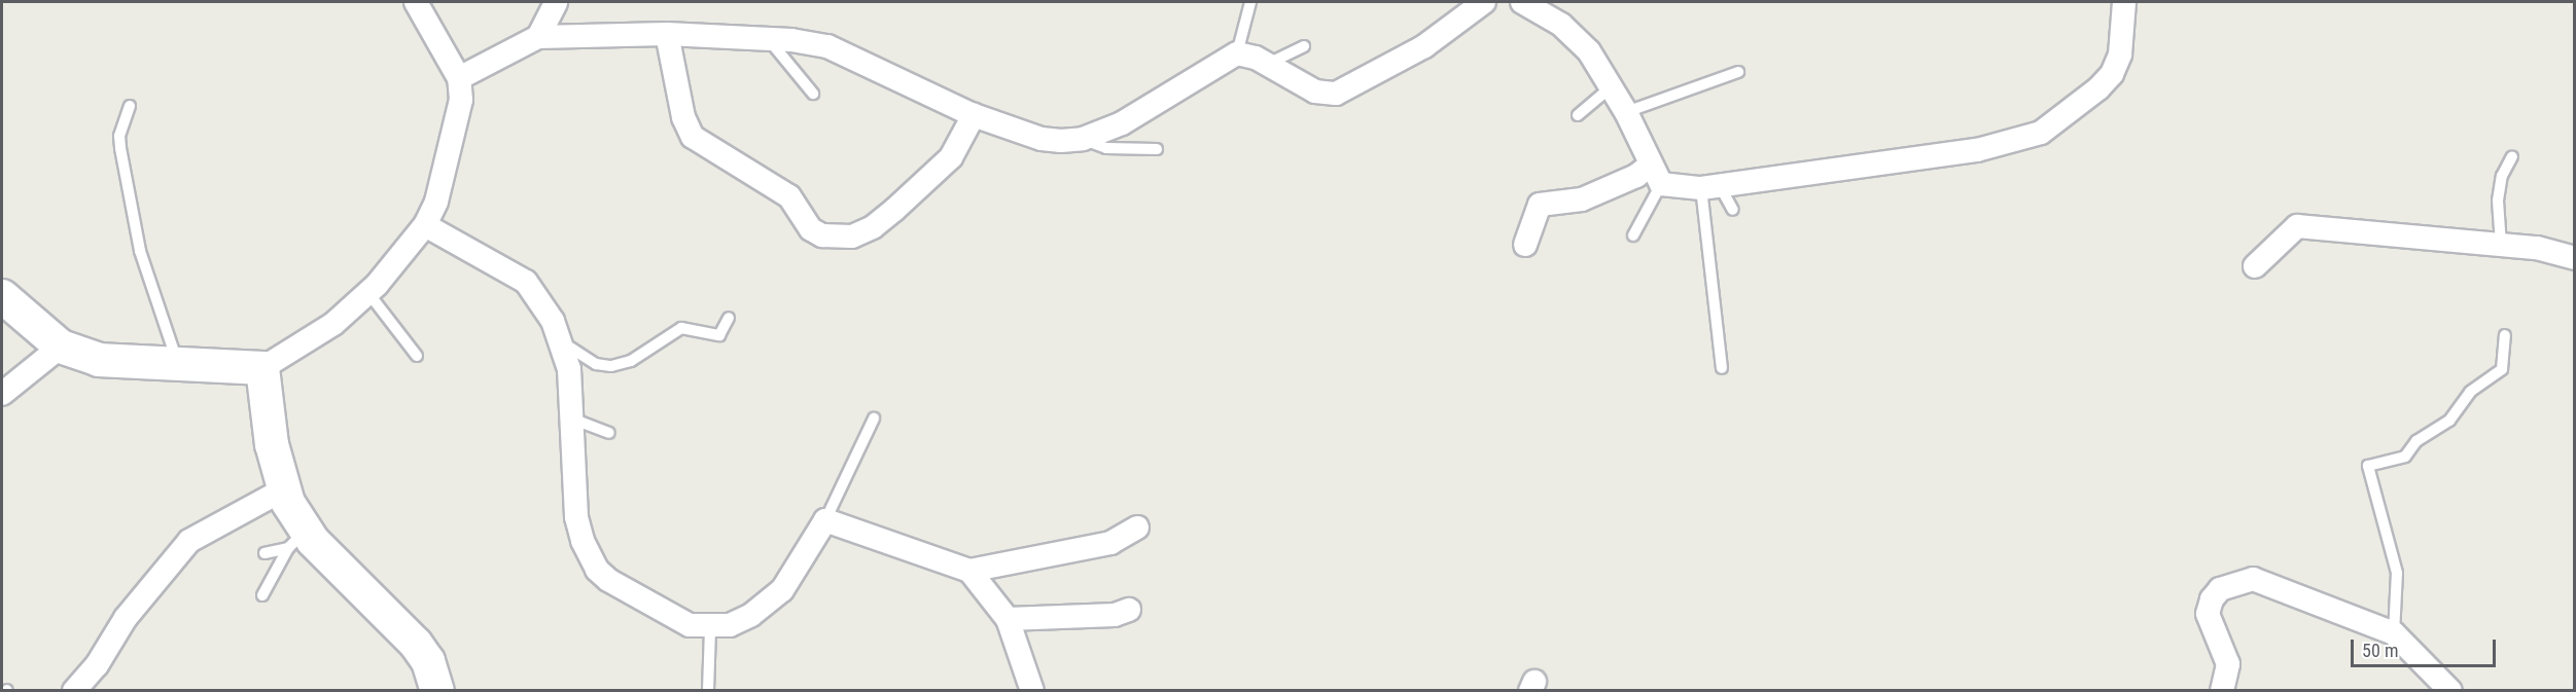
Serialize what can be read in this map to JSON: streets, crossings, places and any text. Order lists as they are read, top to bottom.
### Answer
{
  "scale_bar": "50 m"
}
